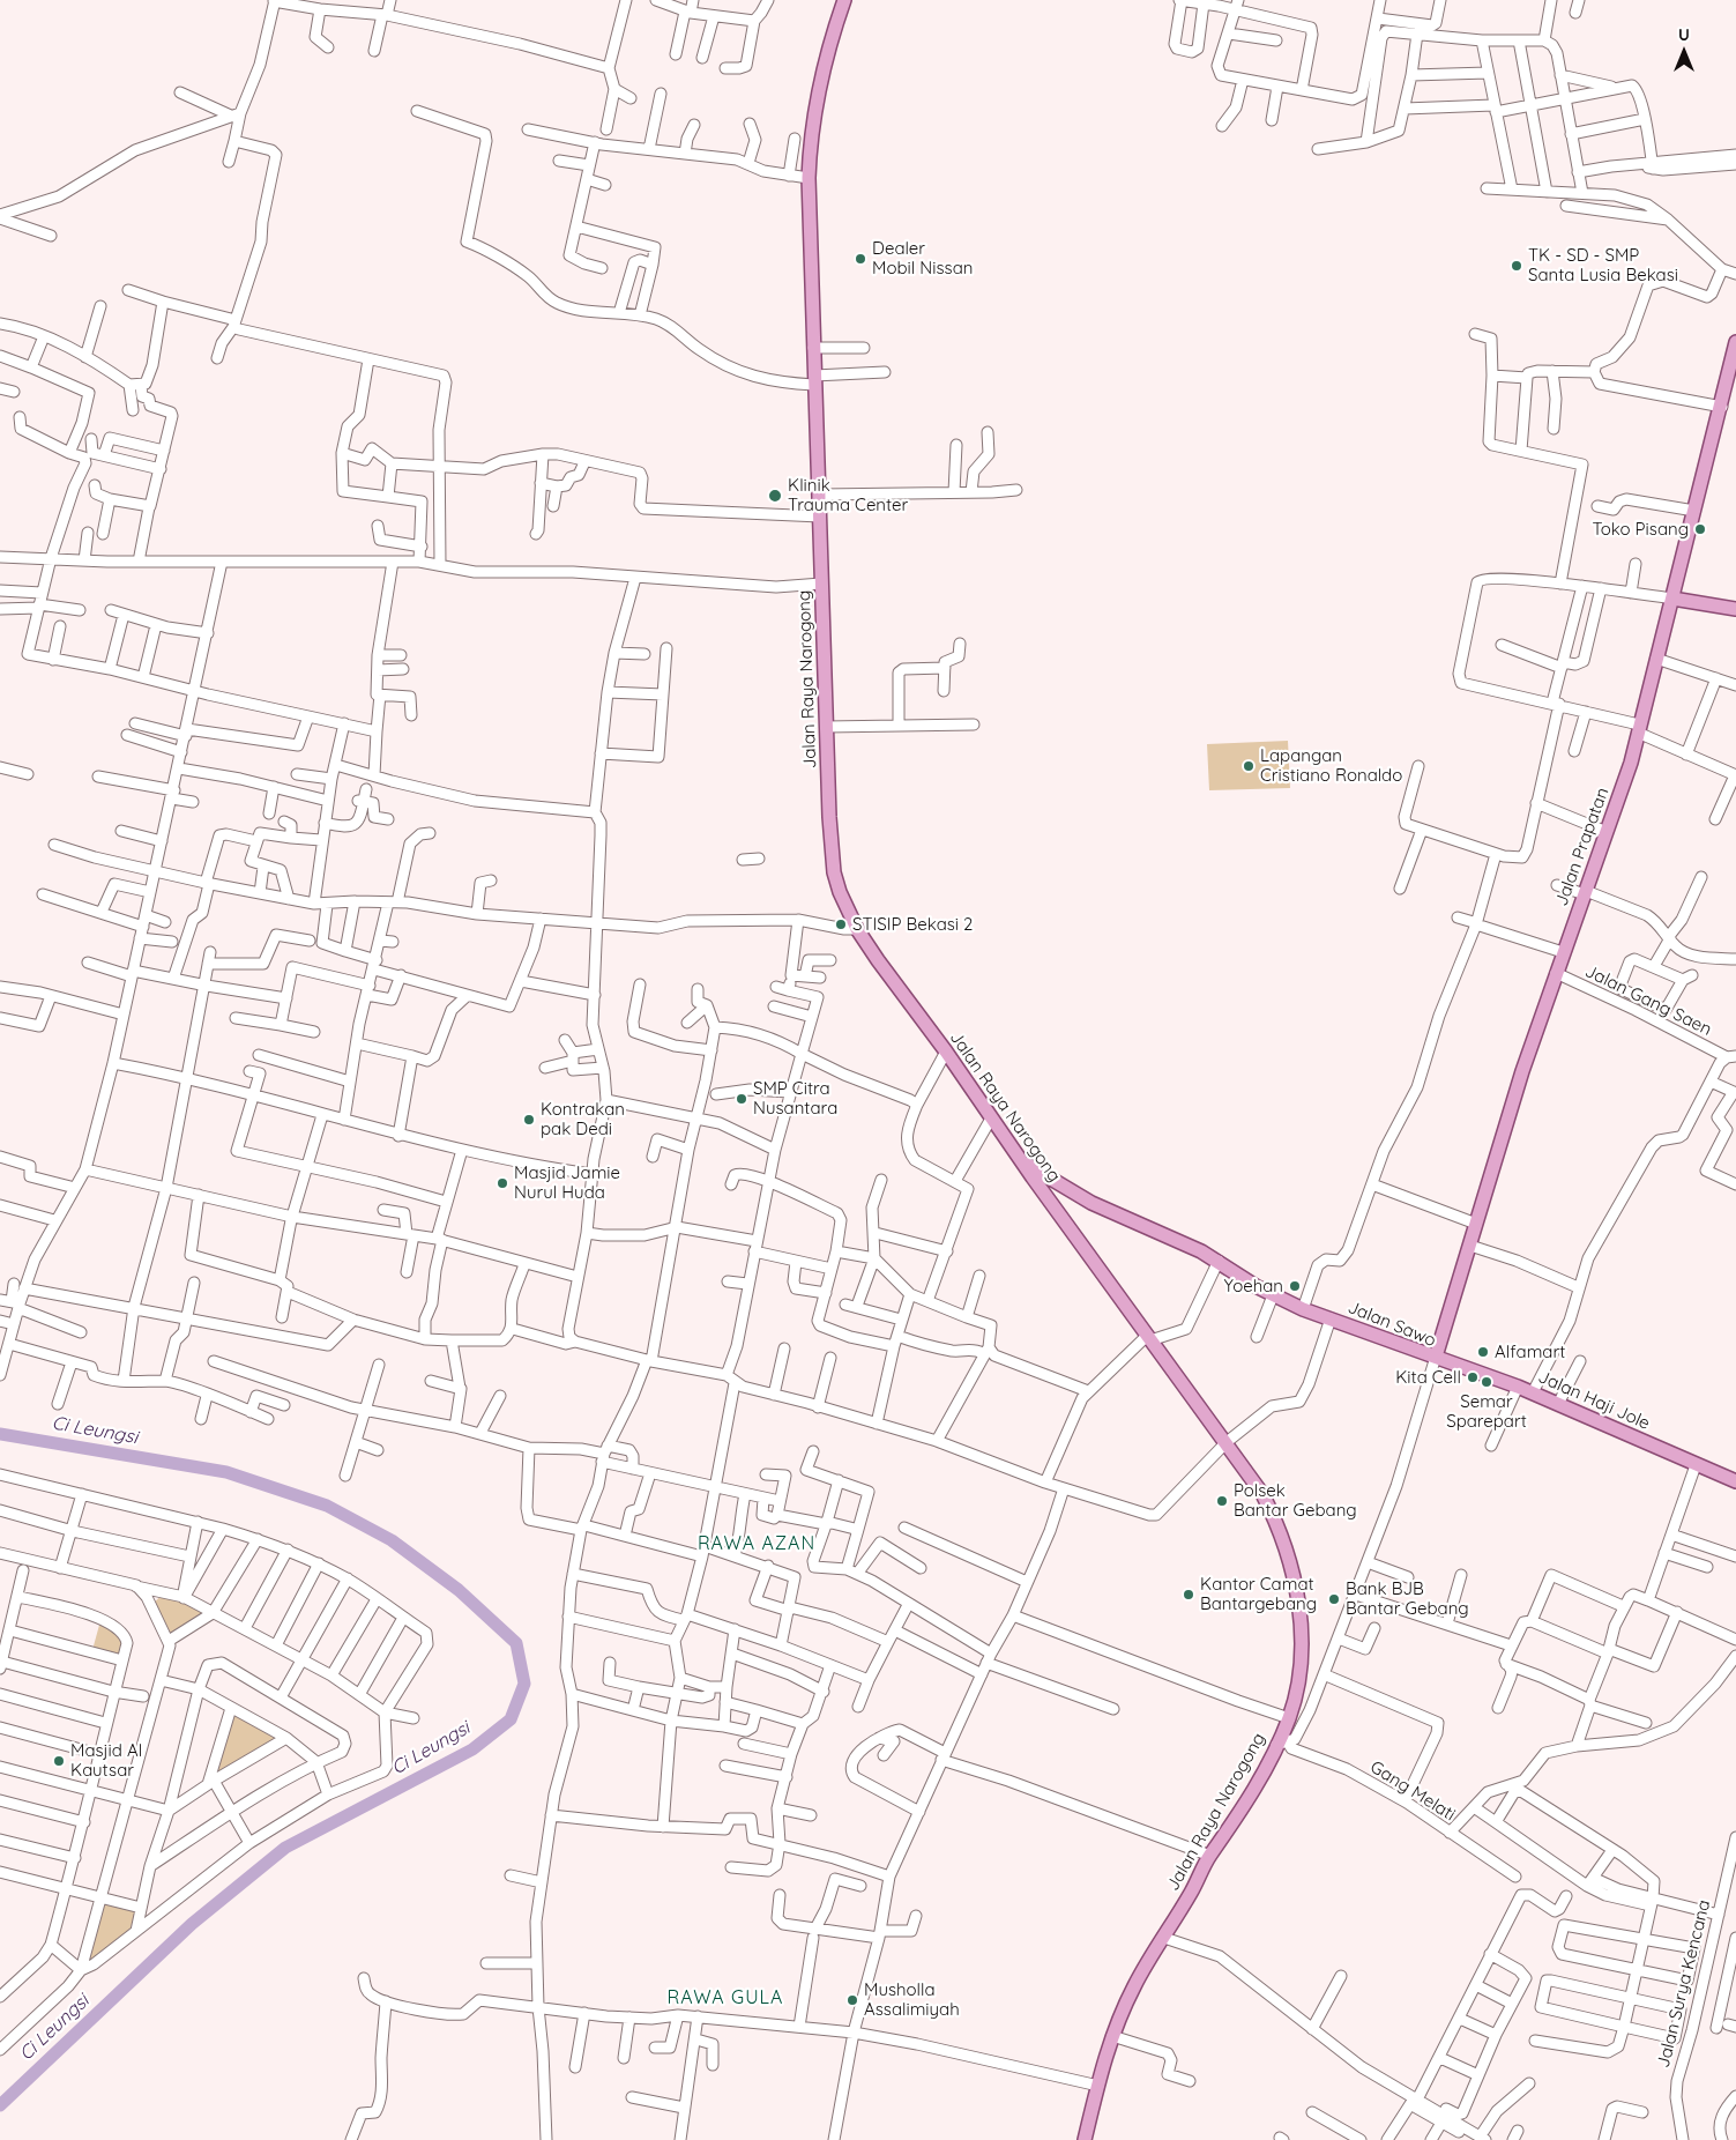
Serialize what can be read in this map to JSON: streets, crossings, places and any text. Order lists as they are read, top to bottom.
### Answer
{
  "streets": {
    "main road": [
      "Jalan Raya Narogong",
      "Jalan Prapatan",
      "Jalan Sawo",
      "Jalan Haji Jole"
    ],
    "street": ["Jalan Gang Saen", "Gang Melati", "Jalan Surya Kencana"]
  },
  "crossings": [
    ["Jalan Raya Narogong", "Jalan Sawo"],
    ["Jalan Raya Narogong", "Gang Melati"],
    ["Jalan Prapatan", "Jalan Gang Saen"],
    ["Jalan Prapatan", "Jalan Sawo"],
    ["Jalan Prapatan", "Jalan Haji Jole"],
    ["Jalan Sawo", "Jalan Haji Jole"],
    ["Jalan Sawo", "Gang Melati"]
  ],
  "districts": ["RAWA AZAN", "RAWA GULA"],
  "water": ["Ci Leungsi"],
  "places": [
    "Dealer Mobil Nissan",
    "TK - SD - SMP Santa Lusia Bekasi",
    "Klinik Trauma Center",
    "Toko Pisang",
    "Lapangan Cristiano Ronaldo",
    "STISIP Bekasi 2",
    "SMP Citra Nusantara",
    "Kontrakan pak Dedi",
    "Masjid Jamie Nurul Huda",
    "Yoehan",
    "Alfamart",
    "Kita Cell",
    "Semar Sparepart",
    "Polsek Bantar Gebang",
    "Kantor Camat Bantargebang",
    "Bank BJB Bantar Gebang",
    "Masjid Al Kautsar",
    "Musholla Assalimiyah"
  ],
  "north": "top"
}
